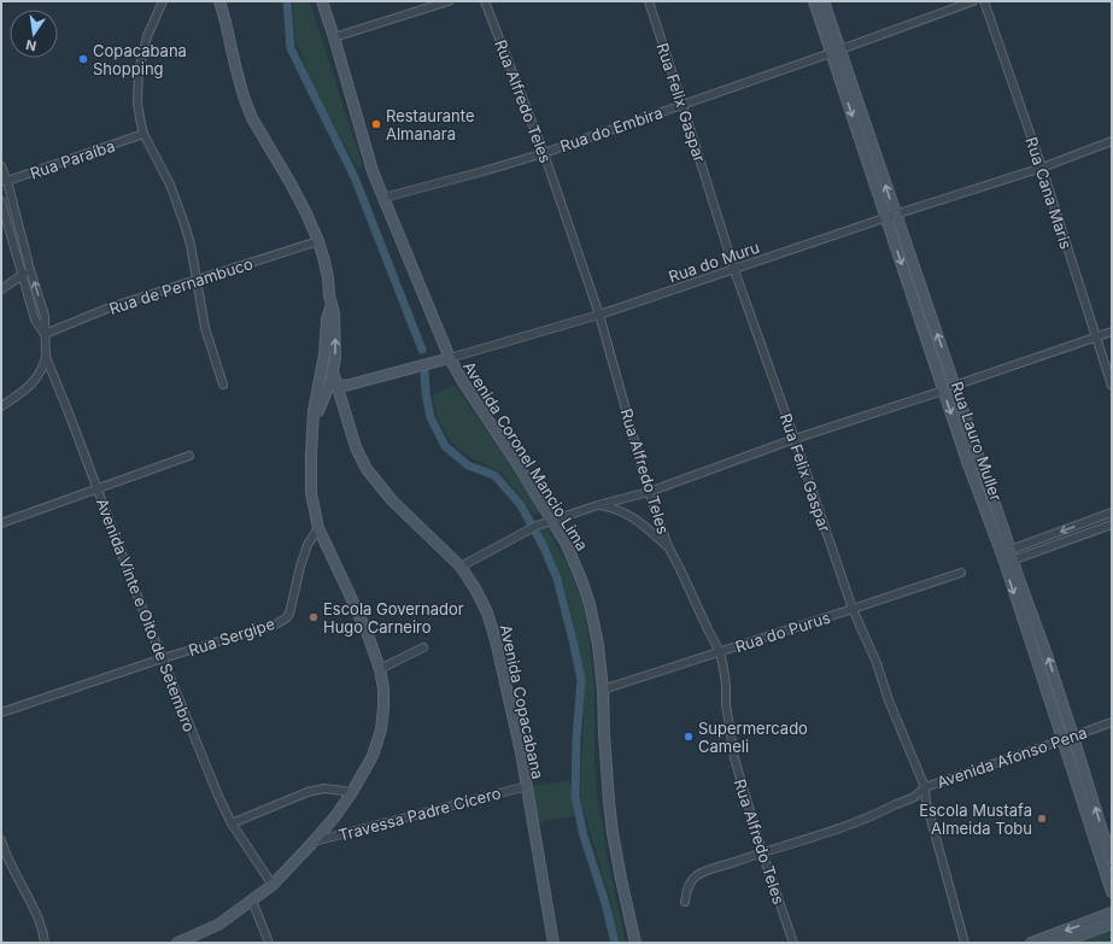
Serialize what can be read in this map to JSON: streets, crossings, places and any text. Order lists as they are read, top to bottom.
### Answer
{
  "streets": {
    "street": [
      "Rua Alfredo Teles",
      "Rua Felix Gaspar",
      "Rua do Embira",
      "Rua Paraíba",
      "Rua Cana Maris",
      "Rua do Muru",
      "Rua de Pernambuco",
      "Rua Lauro Muller",
      "Avenida Coronel Mancio Lima",
      "Avenida Vinte e Oito de Setembro",
      "Rua do Purus",
      "Rua Sergipe",
      "Avenida Copacabana",
      "Avenida Afonso Pena",
      "Travessa Padre Cícero"
    ]
  },
  "crossings": [
    ["Rua Alfredo Teles", "Rua do Embira"],
    ["Rua Alfredo Teles", "Rua do Muru"],
    ["Rua Alfredo Teles", "Rua do Purus"],
    ["Rua Alfredo Teles", "Avenida Afonso Pena"],
    ["Rua Felix Gaspar", "Rua do Embira"],
    ["Rua Felix Gaspar", "Rua do Muru"],
    ["Rua Felix Gaspar", "Rua do Purus"],
    ["Rua Felix Gaspar", "Avenida Afonso Pena"],
    ["Rua do Embira", "Rua Lauro Muller"],
    ["Rua do Embira", "Avenida Coronel Mancio Lima"],
    ["Rua Paraíba", "Avenida Vinte e Oito de Setembro"],
    ["Rua Cana Maris", "Rua do Muru"],
    ["Rua do Muru", "Rua Lauro Muller"],
    ["Rua do Muru", "Avenida Coronel Mancio Lima"],
    ["Rua do Muru", "Avenida Copacabana"],
    ["Rua de Pernambuco", "Avenida Vinte e Oito de Setembro"],
    ["Rua Lauro Muller", "Avenida Afonso Pena"],
    ["Avenida Coronel Mancio Lima", "Rua do Purus"],
    ["Avenida Vinte e Oito de Setembro", "Rua Sergipe"],
    ["Avenida Copacabana", "Travessa Padre Cícero"]
  ],
  "places": [
    "Copacabana Shopping",
    "Restaurante Almanara",
    "Escola Governador Hugo Carneiro",
    "Supermercado Cameli",
    "Escola Mustafa Almeida Tobu"
  ],
  "north": "bottom"
}
